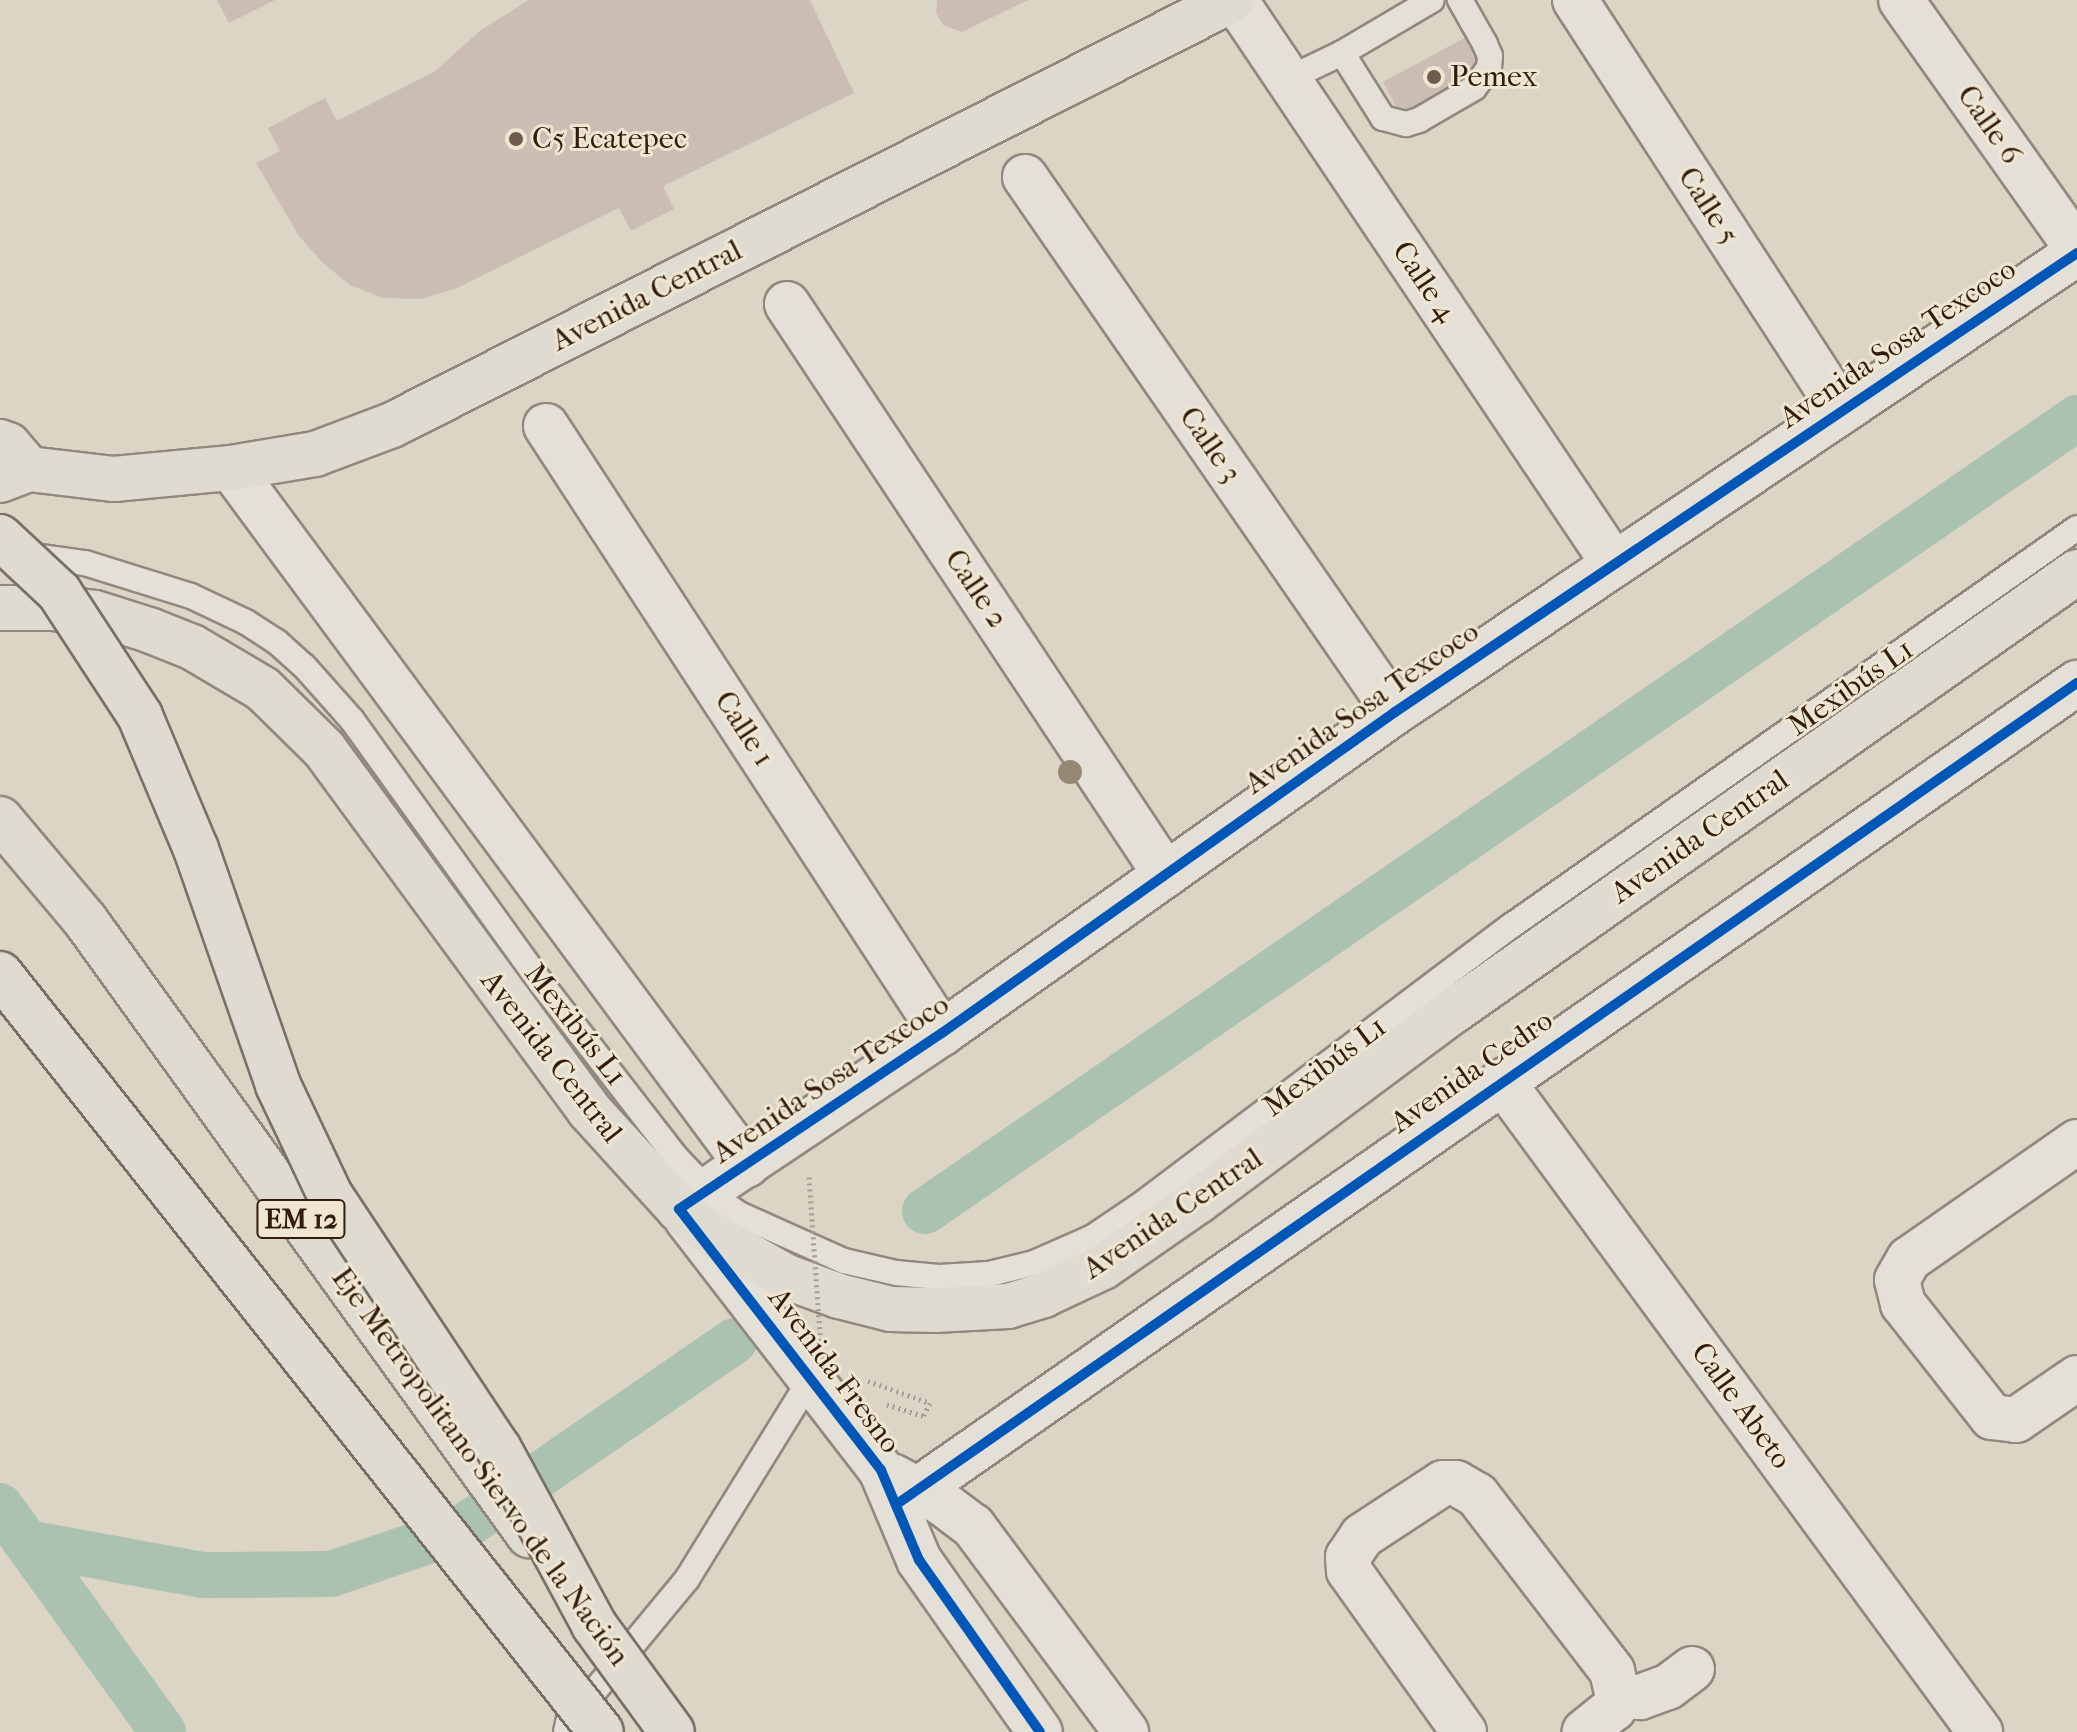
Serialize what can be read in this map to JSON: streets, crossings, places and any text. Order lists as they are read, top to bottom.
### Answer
{
  "streets": {
    "highway": ["Avenida Central", "EM 12", "Eje Metropolitano Siervo de la Nación"],
    "street": [
      "Calle 6",
      "Calle 5",
      "Calle 4",
      "Avenida Sosa Texcoco",
      "Calle 3",
      "Calle 2",
      "Calle 1",
      "Avenida Cedro",
      "Avenida Fresno",
      "Calle Abeto"
    ],
    "lane": ["Mexibús L1"]
  },
  "crossings": [
    ["Calle 6", "Avenida Sosa Texcoco"],
    ["Calle 5", "Avenida Sosa Texcoco"],
    ["Calle 4", "Avenida Central"],
    ["Calle 4", "Avenida Sosa Texcoco"],
    ["Avenida Central", "Avenida Sosa Texcoco"],
    ["Avenida Central", "Mexibús L1"],
    ["Avenida Central", "Avenida Fresno"],
    ["Avenida Sosa Texcoco", "Calle 3"],
    ["Avenida Sosa Texcoco", "Calle 2"],
    ["Avenida Sosa Texcoco", "Mexibús L1"],
    ["Avenida Sosa Texcoco", "Calle 1"],
    ["Avenida Sosa Texcoco", "Avenida Fresno"],
    ["Mexibús L1", "Avenida Fresno"],
    ["Avenida Cedro", "Avenida Fresno"],
    ["Avenida Cedro", "Calle Abeto"]
  ],
  "places": ["Pemex", "C5 Ecatepec"]
}
